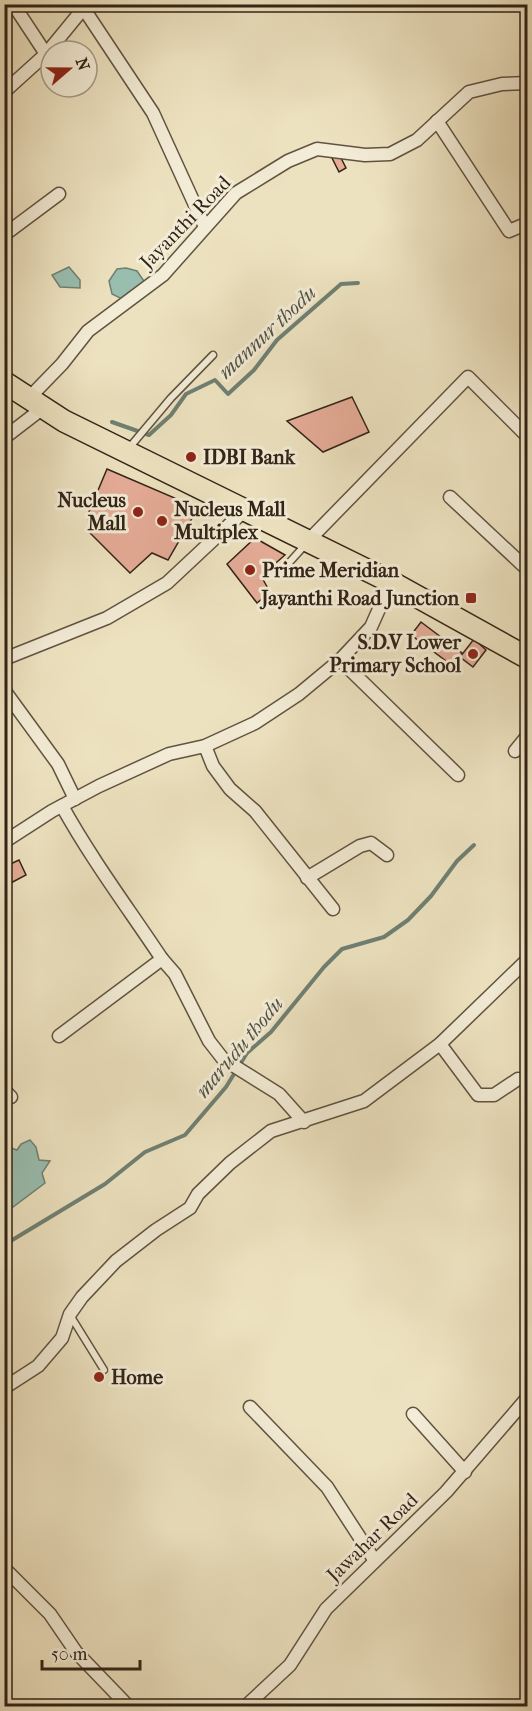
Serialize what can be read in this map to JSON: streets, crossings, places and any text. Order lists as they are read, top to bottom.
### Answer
{
  "streets": {
    "street": ["Jayanthi Road", "Jawahar Road"]
  },
  "water": ["mannur thodu", "marudu thodu"],
  "places": {
    "other": [
      "IDBI Bank",
      "Nucleus Mall",
      "Nucleus Mall Multiplex",
      "Prime Meridian",
      "S.D.V Lower Primary School",
      "Home"
    ],
    "transit": ["Jayanthi Road Junction"]
  },
  "scale_bar": "50 m",
  "north": "right"
}
